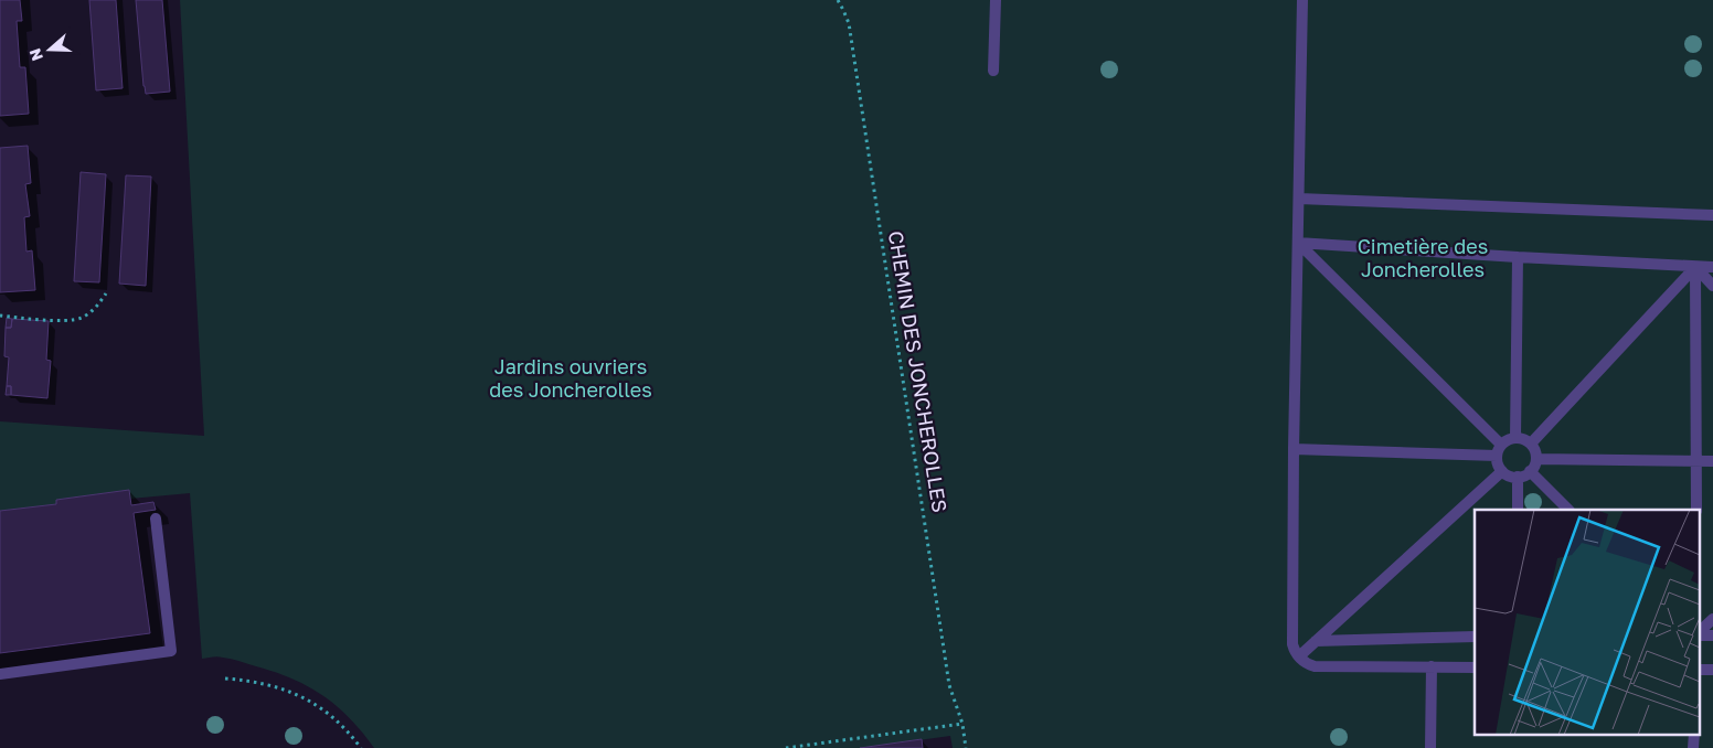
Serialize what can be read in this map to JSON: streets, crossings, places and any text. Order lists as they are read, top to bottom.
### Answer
{
  "streets": {
    "path": ["CHEMIN DES JONCHEROLLES"]
  },
  "parks": ["Cimetière des Joncherolles", "Jardins ouvriers des Joncherolles"],
  "north": "left"
}
